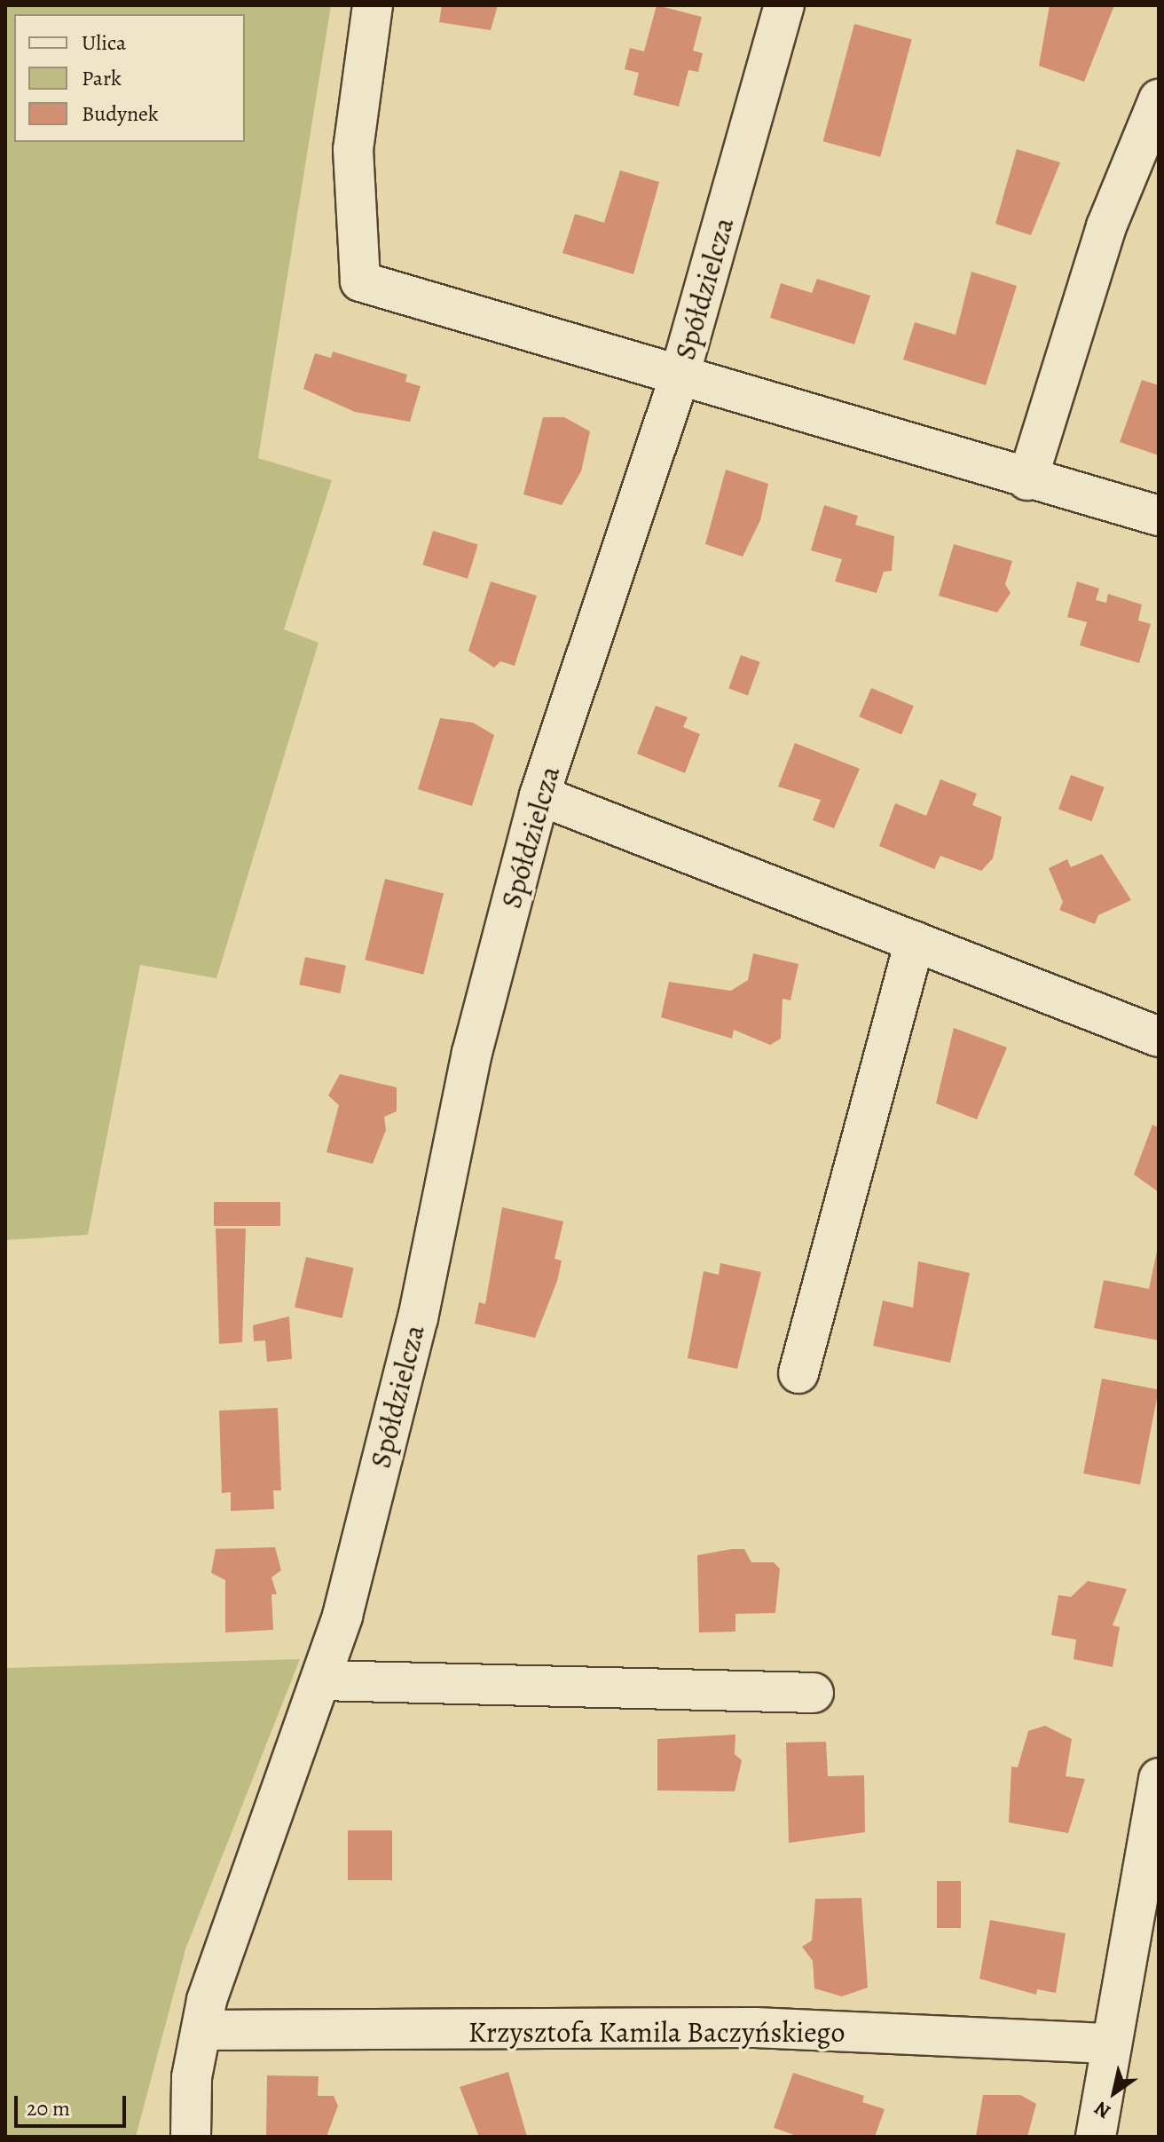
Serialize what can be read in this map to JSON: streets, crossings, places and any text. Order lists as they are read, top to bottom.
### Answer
{
  "streets": {
    "street": ["Spółdzielcza", "Krzysztofa Kamila Baczyńskiego"]
  },
  "crossings": [
    ["Spółdzielcza", "Krzysztofa Kamila Baczyńskiego"]
  ],
  "legend": ["Ulica", "Park", "Budynek"],
  "scale_bar": "20 m",
  "north": "bottom left"
}
